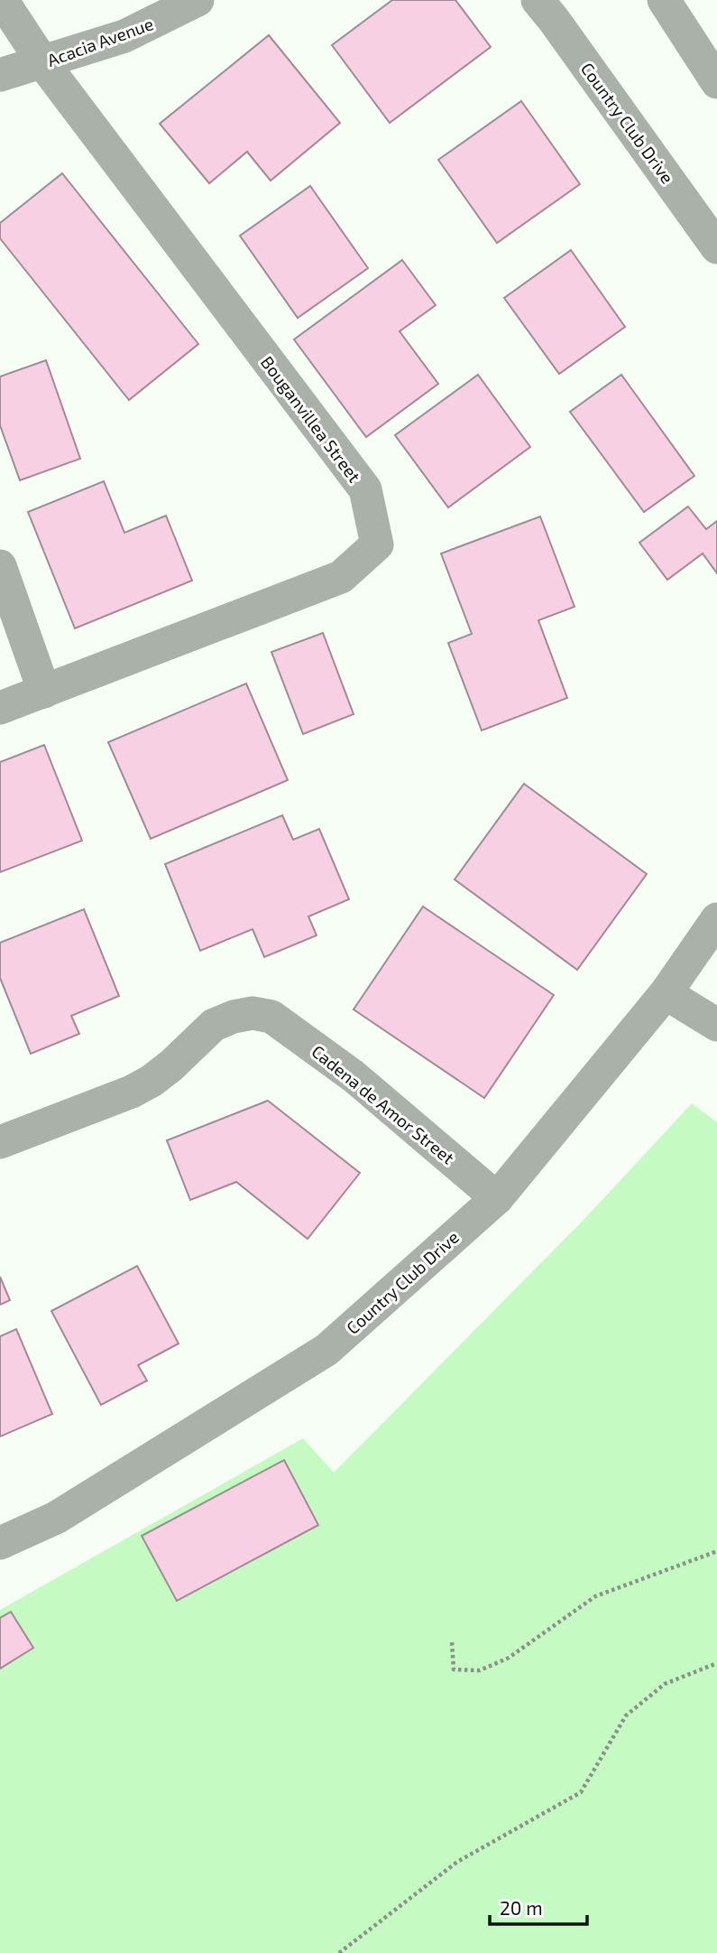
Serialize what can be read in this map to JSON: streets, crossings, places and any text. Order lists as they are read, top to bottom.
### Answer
{
  "streets": {
    "street": [
      "Acacia Avenue",
      "Country Club Drive",
      "Bouganvillea Street",
      "Cadena de Amor Street"
    ]
  },
  "crossings": [
    ["Acacia Avenue", "Bouganvillea Street"],
    ["Country Club Drive", "Cadena de Amor Street"]
  ],
  "scale_bar": "20 m"
}
